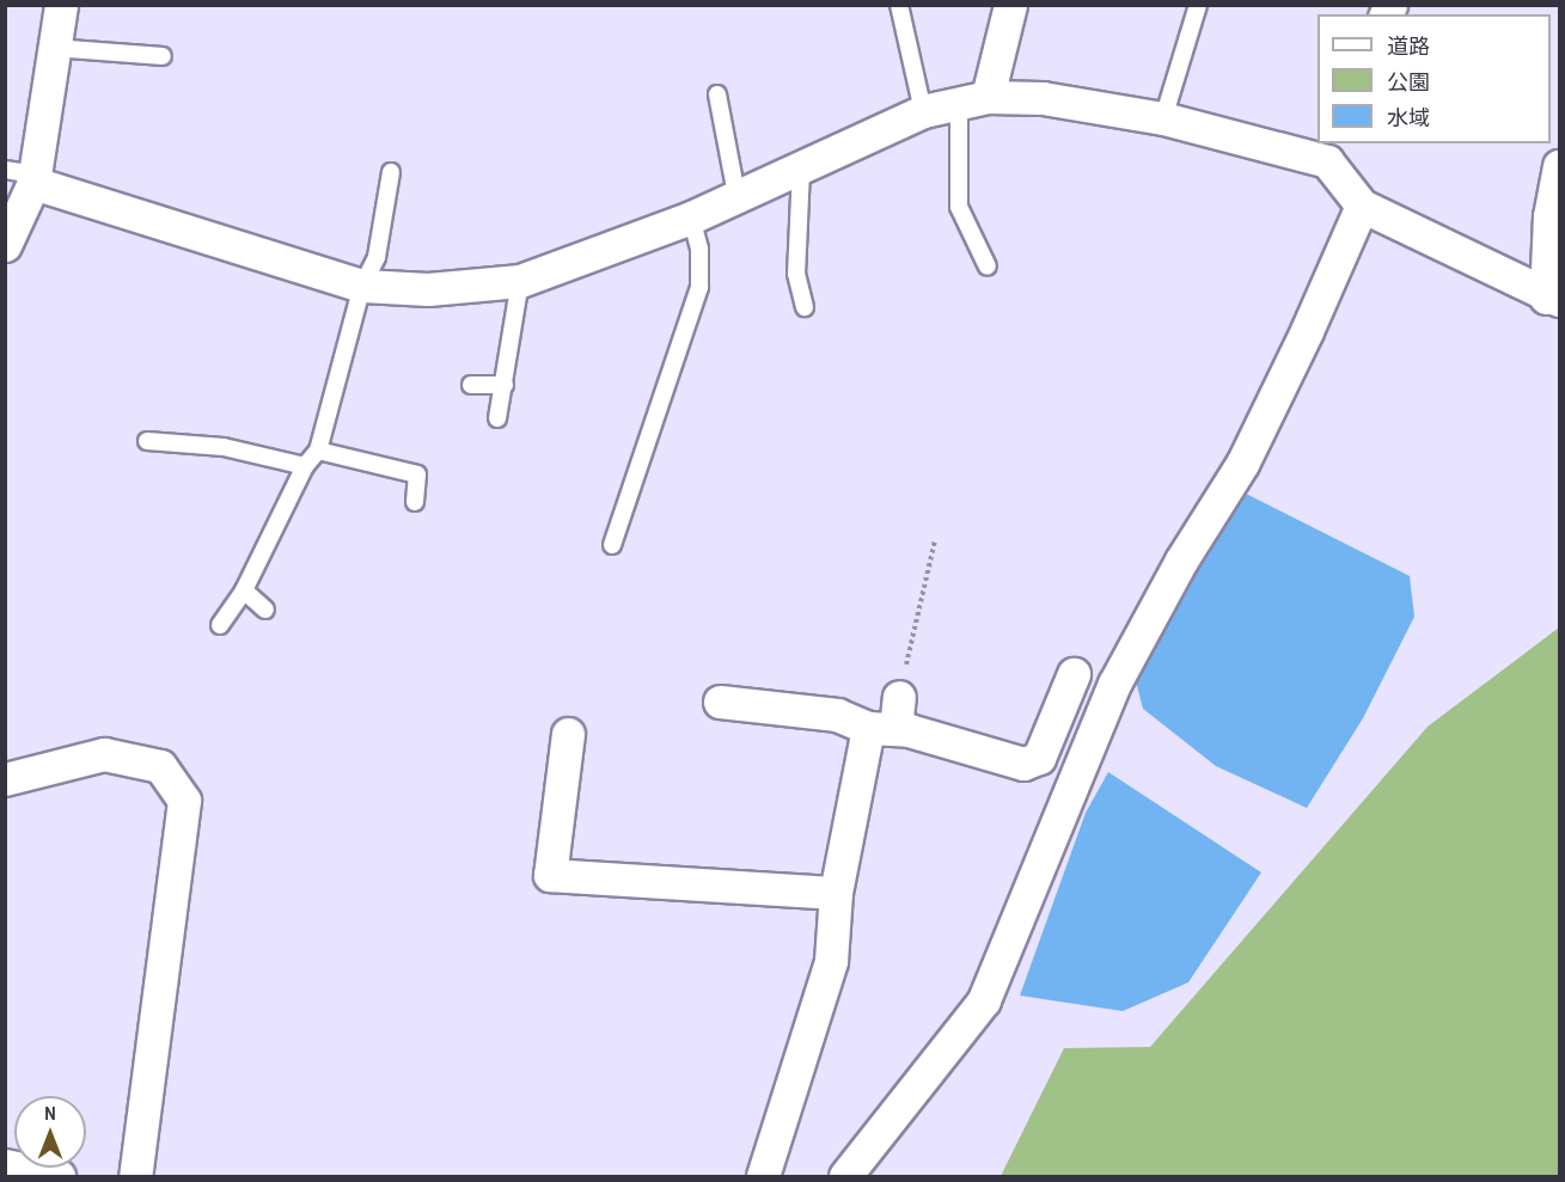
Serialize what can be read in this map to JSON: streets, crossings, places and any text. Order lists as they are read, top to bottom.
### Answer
{
  "legend": ["道路", "公園", "水域"],
  "north": "top"
}
